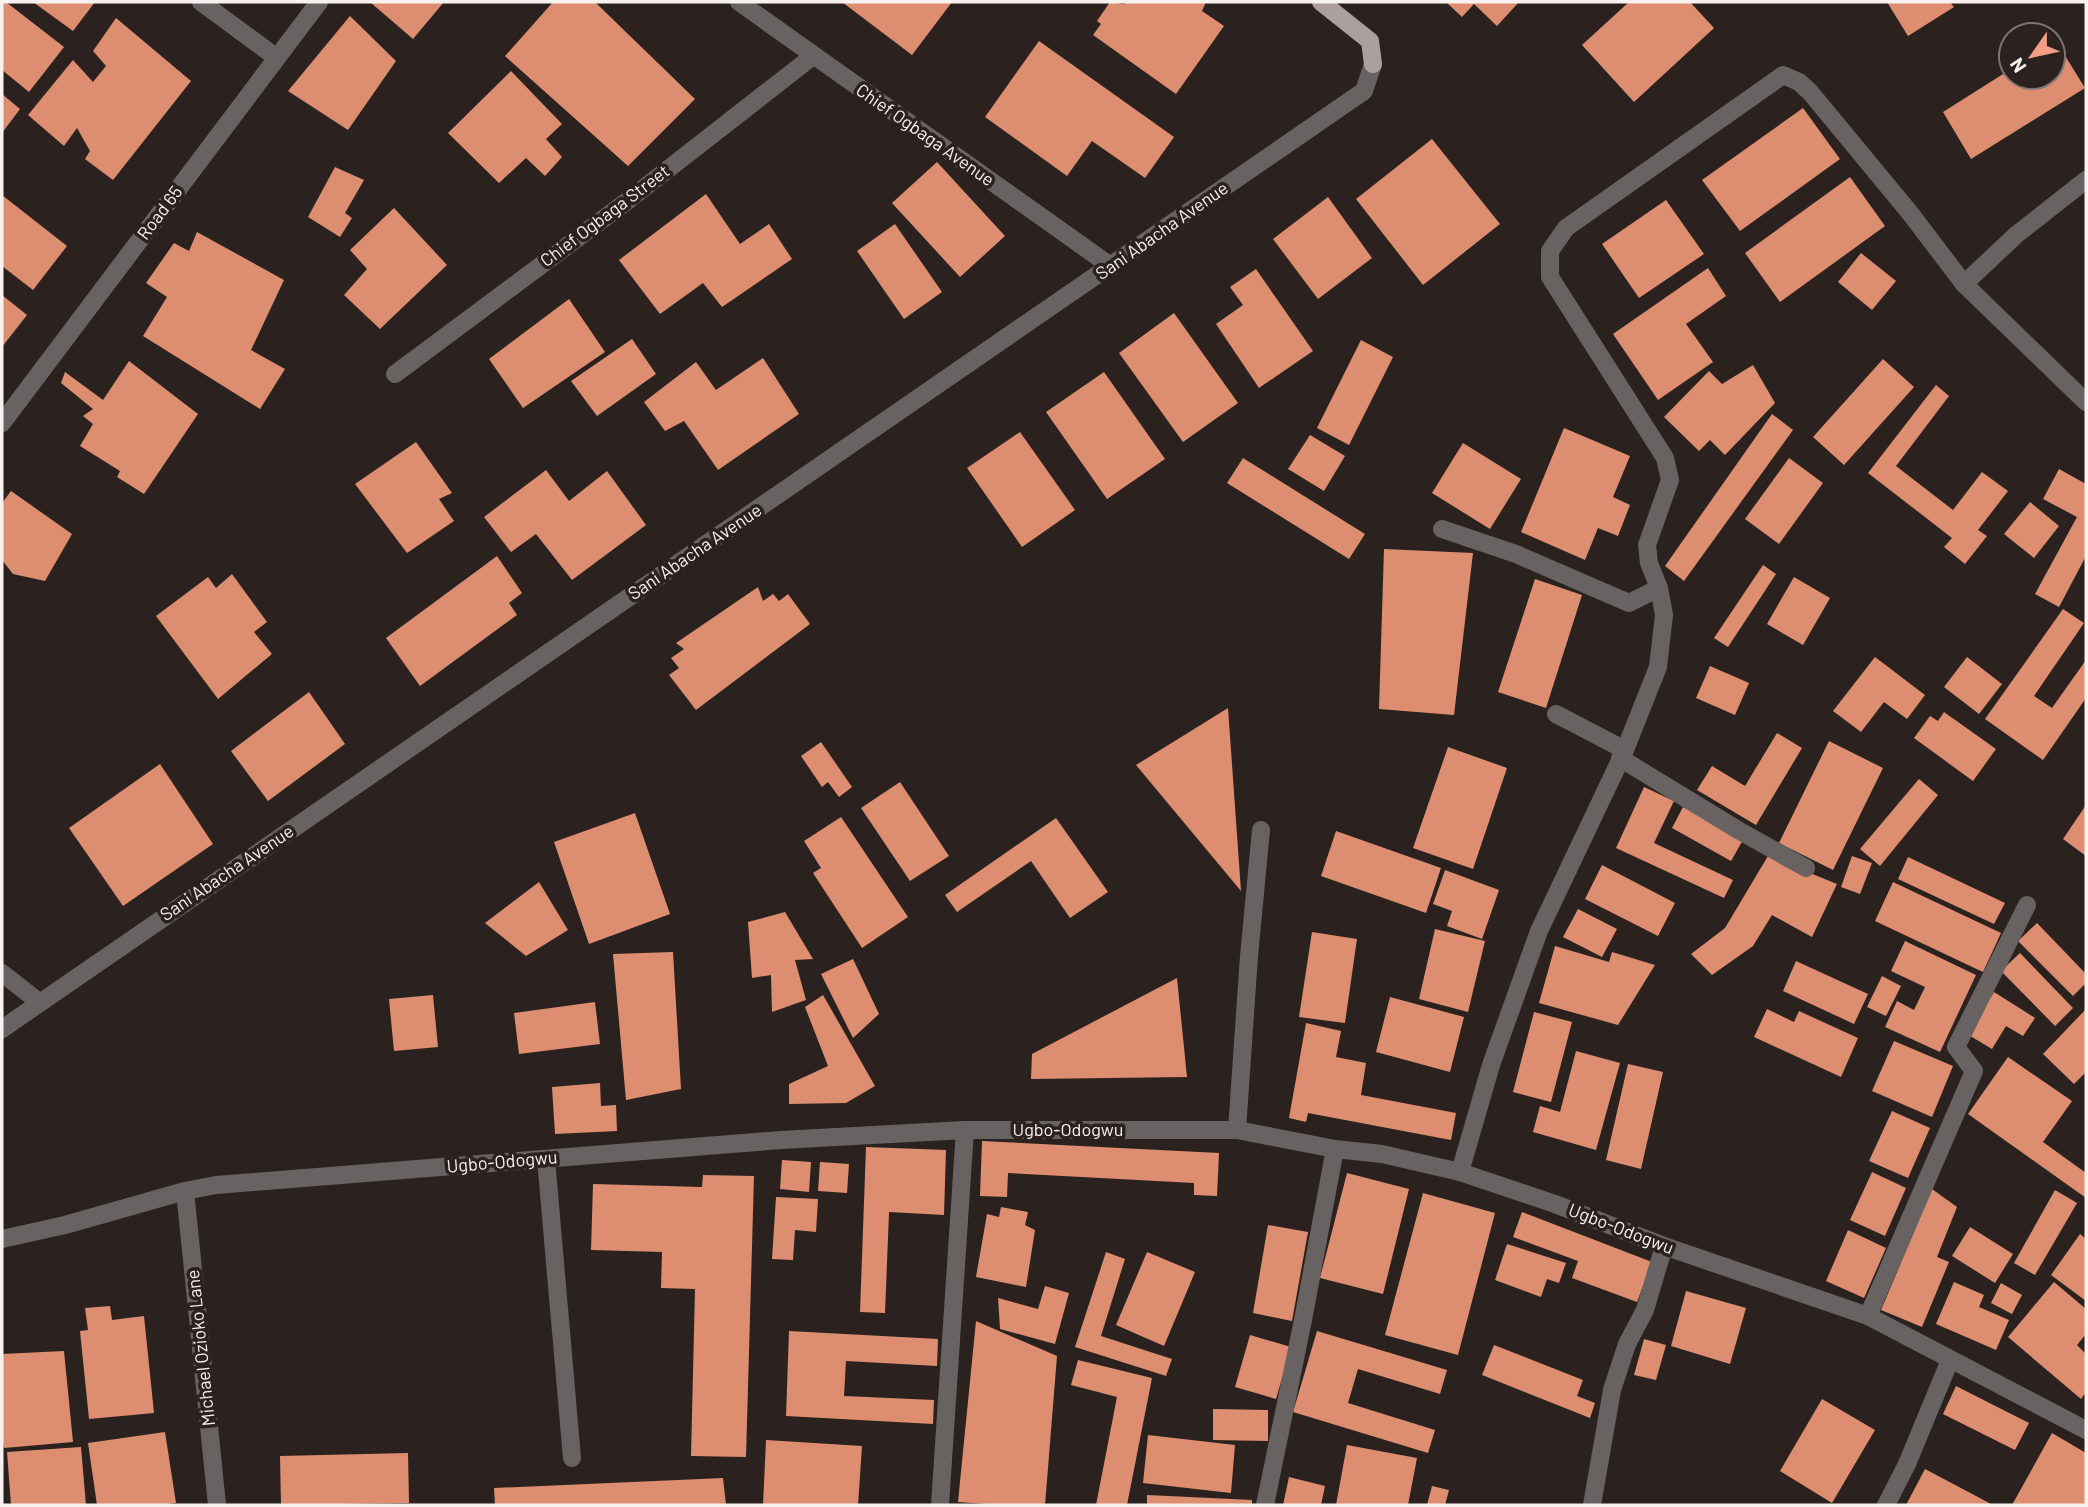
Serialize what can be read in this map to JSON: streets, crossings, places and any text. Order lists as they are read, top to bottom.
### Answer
{
  "streets": {
    "street": [
      "Chief Ogbaga Avenue",
      "Road 65",
      "Chief Ogbaga Street",
      "Sani Abacha Avenue",
      "Ugbo-Odogwu",
      "Michael Ozioko Lane"
    ]
  },
  "crossings": [
    ["Chief Ogbaga Avenue", "Chief Ogbaga Street"],
    ["Chief Ogbaga Avenue", "Sani Abacha Avenue"],
    ["Ugbo-Odogwu", "Michael Ozioko Lane"]
  ],
  "north": "bottom left"
}
